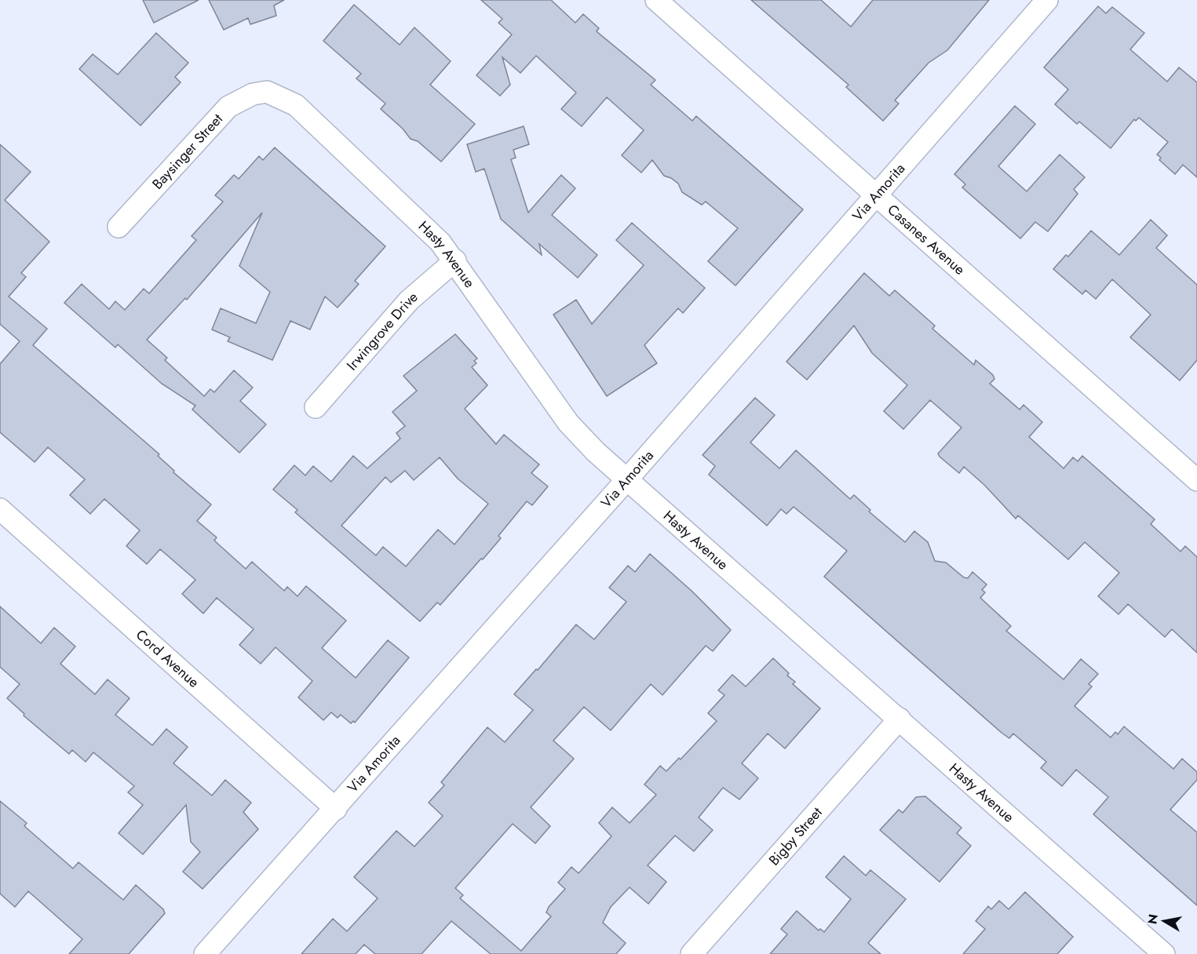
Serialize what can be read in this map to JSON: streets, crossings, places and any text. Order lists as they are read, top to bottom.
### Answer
{
  "streets": {
    "street": [
      "Baysinger Street",
      "Via Amorita",
      "Casanes Avenue",
      "Hasty Avenue",
      "Irwingrove Drive",
      "Cord Avenue",
      "Bigby Street"
    ]
  },
  "crossings": [
    ["Baysinger Street", "Hasty Avenue"],
    ["Via Amorita", "Casanes Avenue"],
    ["Via Amorita", "Hasty Avenue"],
    ["Via Amorita", "Cord Avenue"],
    ["Hasty Avenue", "Irwingrove Drive"],
    ["Hasty Avenue", "Bigby Street"]
  ],
  "north": "left"
}
